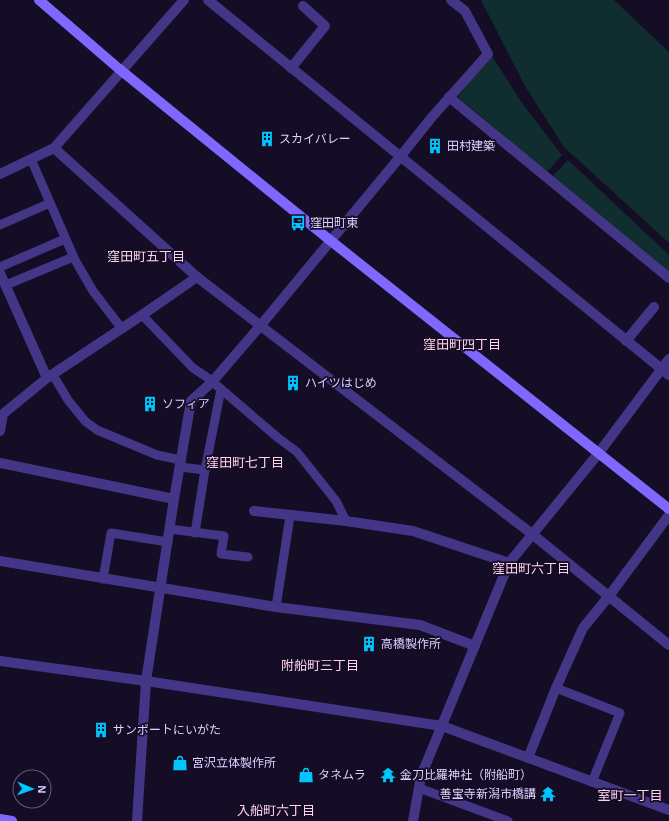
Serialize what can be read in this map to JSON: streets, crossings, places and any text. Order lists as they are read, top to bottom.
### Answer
{
  "districts": [
    "窪田町五丁目",
    "窪田町四丁目",
    "窪田町七丁目",
    "窪田町六丁目",
    "附船町三丁目",
    "室町一丁目",
    "入船町六丁目"
  ],
  "places": {
    "building": [
      "スカイバレー",
      "田村建築",
      "ハイツはじめ",
      "ソフィア",
      "高橋製作所",
      "サンポートにいがた"
    ],
    "bus stop": ["窪田町東"],
    "shop": ["宮沢立体製作所", "タネムラ"],
    "temple": ["金刀比羅神社（附船町）", "善宝寺新潟市橋講"]
  },
  "north": "right"
}
